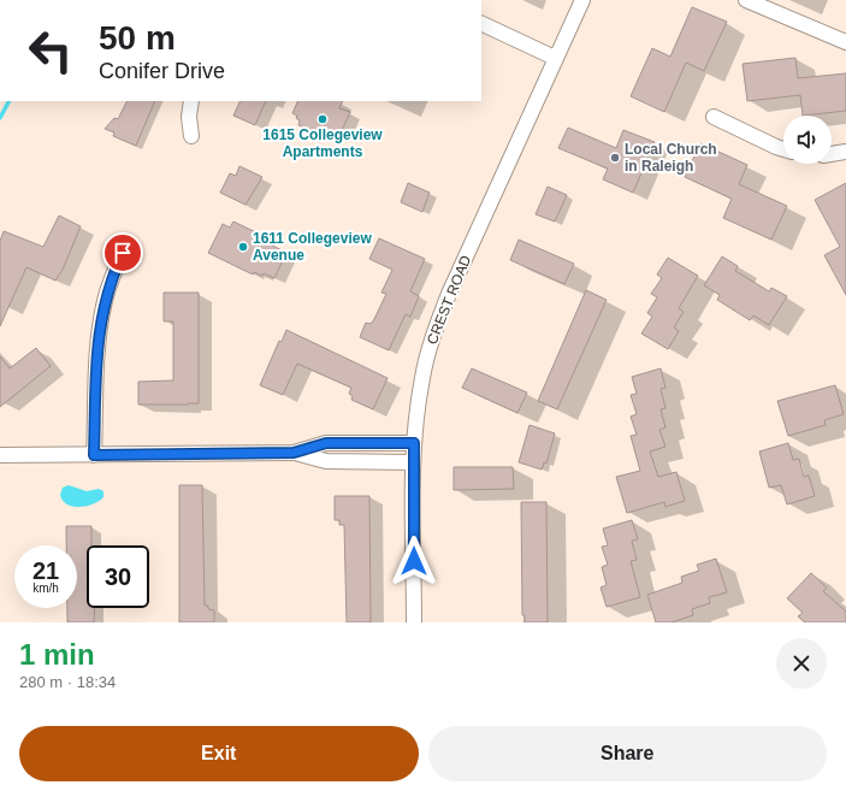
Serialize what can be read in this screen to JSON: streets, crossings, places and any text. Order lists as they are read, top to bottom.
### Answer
{
  "streets": {
    "street": ["CREST ROAD"]
  },
  "places": ["1615 Collegeview Apartments", "Local Church in Raleigh", "1611 Collegeview Avenue"],
  "page": {
    "turn": ["50 m", "Conifer Drive"],
    "speed": "21 km/h",
    "limit": "30",
    "heading": ["1 min", "280 m · 18:34"],
    "buttons": ["Exit", "Share"]
  }
}
